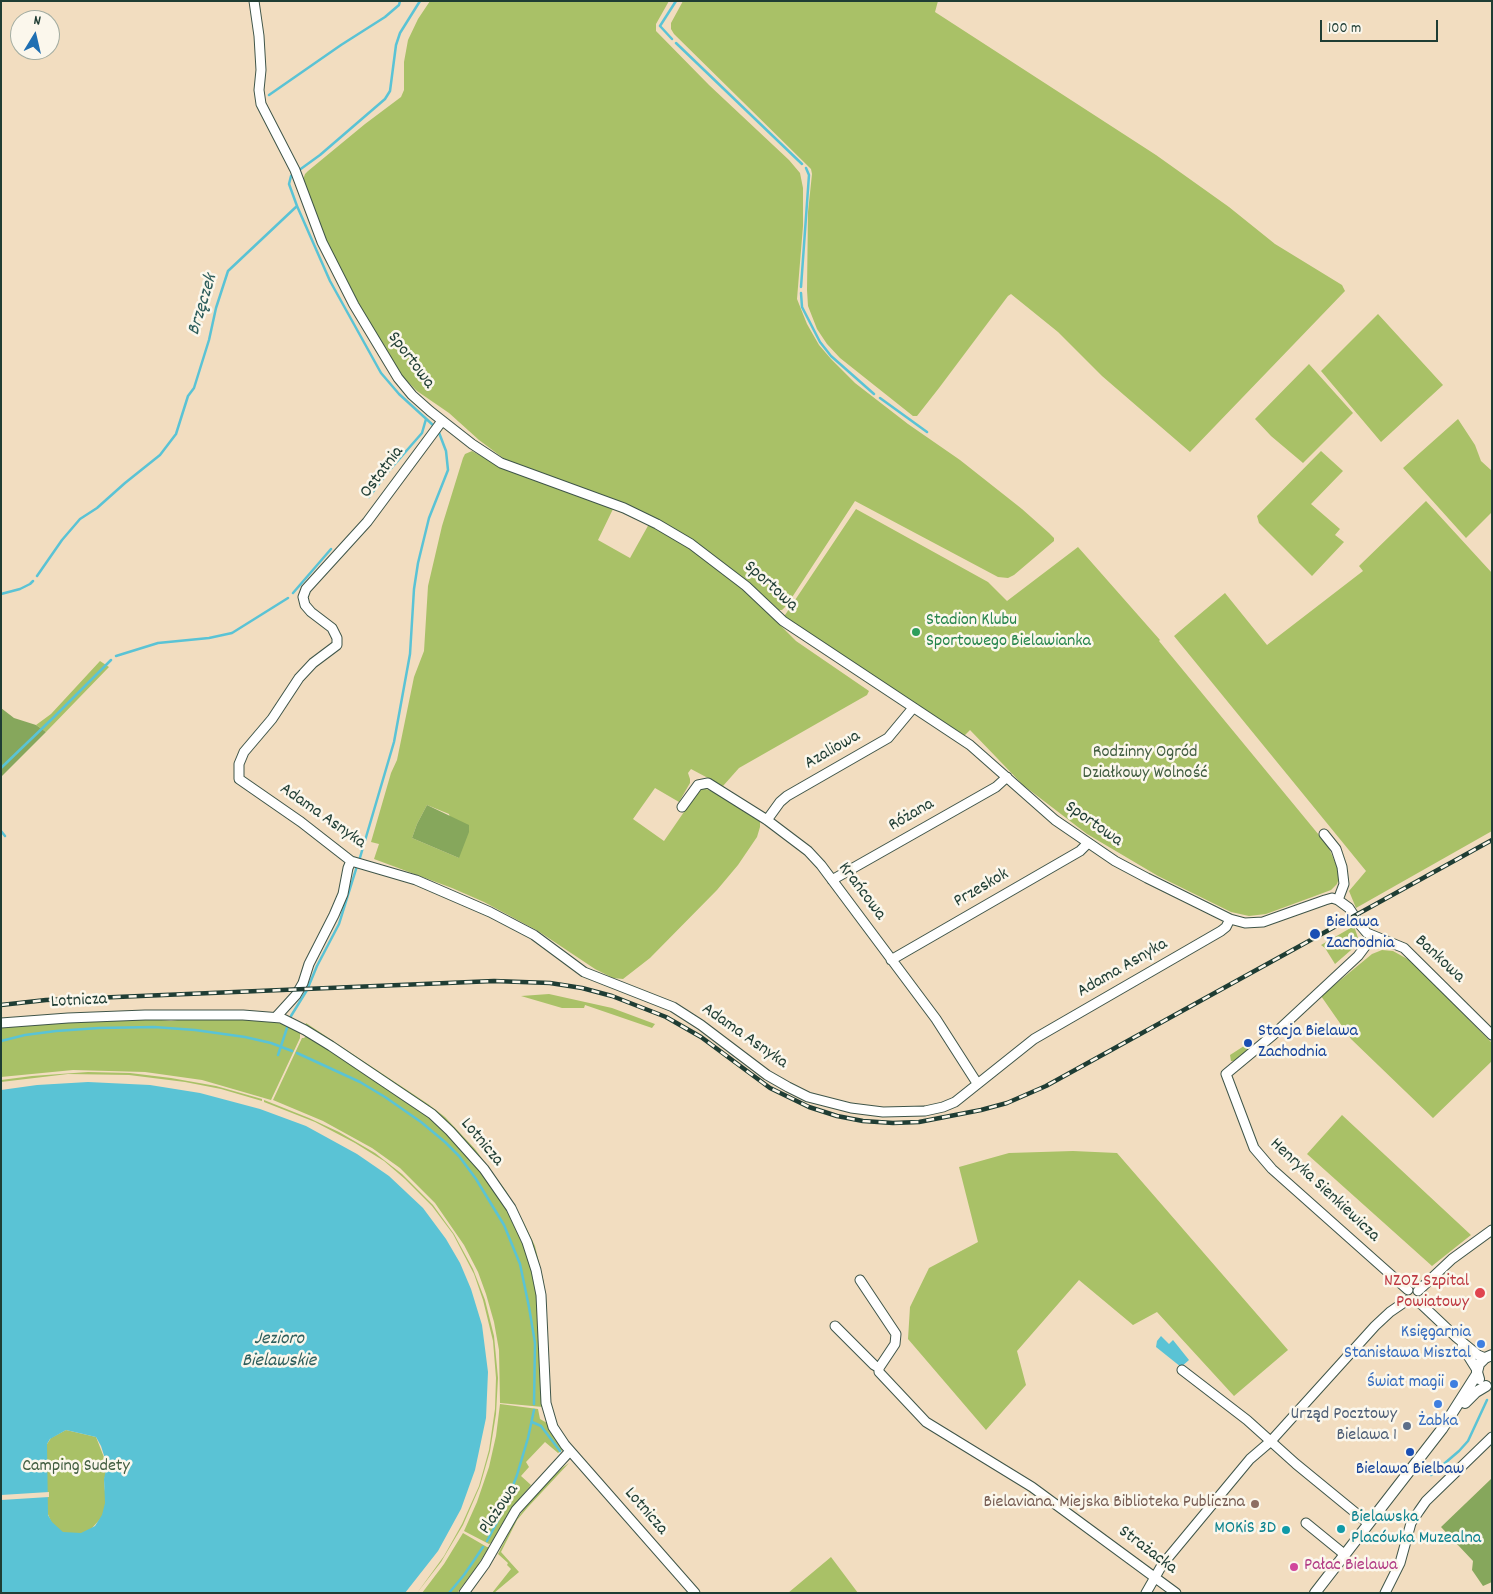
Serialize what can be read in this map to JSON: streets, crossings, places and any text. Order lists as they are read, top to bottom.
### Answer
{
  "streets": {
    "street": [
      "Sportowa",
      "Ostatnia",
      "Azaliowa",
      "Różana",
      "Adama Asnyka",
      "Przeskok",
      "Krańcowa",
      "Bankowa",
      "Lotnicza",
      "Henryka Sienkiewicza",
      "Plażowa",
      "Strażacka"
    ]
  },
  "crossings": [
    ["Sportowa", "Ostatnia"],
    ["Sportowa", "Azaliowa"],
    ["Sportowa", "Różana"],
    ["Sportowa", "Adama Asnyka"],
    ["Sportowa", "Przeskok"],
    ["Ostatnia", "Adama Asnyka"],
    ["Azaliowa", "Krańcowa"],
    ["Różana", "Krańcowa"],
    ["Adama Asnyka", "Krańcowa"],
    ["Przeskok", "Krańcowa"],
    ["Bankowa", "Henryka Sienkiewicza"],
    ["Lotnicza", "Plażowa"]
  ],
  "water": ["Brzęczek", "Jezioro Bielawskie"],
  "parks": ["Rodzinny Ogród Działkowy Wolność", "Camping Sudety"],
  "places": [
    "Stadion Klubu Sportowego Bielawianka",
    "Bielawa Zachodnia",
    "Stacja Bielawa Zachodnia",
    "NZOZ Szpital Powiatowy",
    "Księgarnia Stanisława Misztal",
    "Świat magii",
    "Żabka",
    "Urząd Pocztowy Bielawa 1",
    "Bielawa Bielbaw",
    "Bielaviana. Miejska Biblioteka Publiczna",
    "Bielawska Placówka Muzealna",
    "MOKiS 3D",
    "Pałac Bielawa"
  ],
  "scale_bar": "100 m",
  "north": "top"
}
